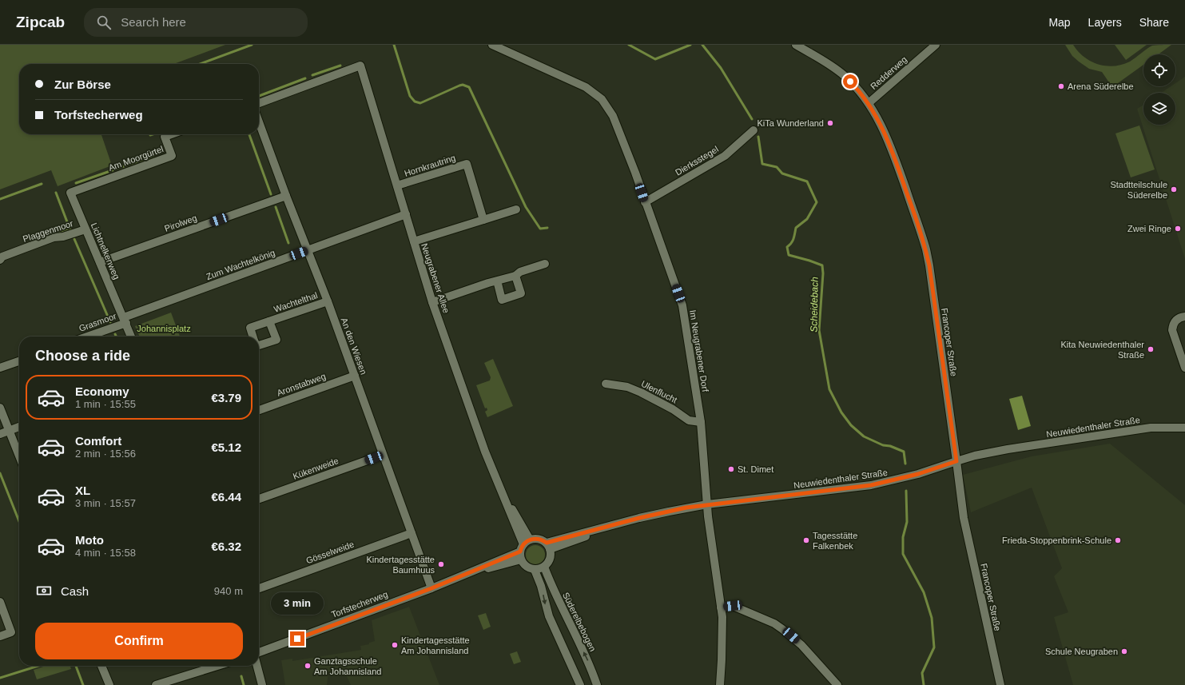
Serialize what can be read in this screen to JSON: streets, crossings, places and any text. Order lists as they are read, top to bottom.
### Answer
{
  "streets": {
    "street": [
      "Redderweg",
      "Am Moorgürtel",
      "Dierksstegel",
      "Hornkrautring",
      "Pirolweg",
      "Plaggenmoor",
      "Lichtnelkenweg",
      "Zum Wachtelkönig",
      "Neugrabener Allee",
      "Wachtelthal",
      "Grasmoor",
      "Francoper Straße",
      "An den Wiesen",
      "Im Neugrabener Dorf",
      "Aronstabweg",
      "Ulenflucht",
      "Neuwiedenthaler Straße",
      "Kükenweide",
      "Gösselweide",
      "Torfstecherweg",
      "Süderelbebogen"
    ]
  },
  "crossings": [
    ["Redderweg", "Francoper Straße"],
    ["Am Moorgürtel", "Lichtnelkenweg"],
    ["Dierksstegel", "Im Neugrabener Dorf"],
    ["Hornkrautring", "Neugrabener Allee"],
    ["Pirolweg", "Lichtnelkenweg"],
    ["Pirolweg", "An den Wiesen"],
    ["Plaggenmoor", "Lichtnelkenweg"],
    ["Lichtnelkenweg", "Zum Wachtelkönig"],
    ["Lichtnelkenweg", "Grasmoor"],
    ["Zum Wachtelkönig", "Neugrabener Allee"],
    ["Zum Wachtelkönig", "Grasmoor"],
    ["Zum Wachtelkönig", "An den Wiesen"],
    ["Neugrabener Allee", "Neuwiedenthaler Straße"],
    ["Neugrabener Allee", "Torfstecherweg"],
    ["Neugrabener Allee", "Süderelbebogen"],
    ["Wachtelthal", "An den Wiesen"],
    ["Francoper Straße", "Neuwiedenthaler Straße"],
    ["An den Wiesen", "Aronstabweg"],
    ["An den Wiesen", "Kükenweide"],
    ["An den Wiesen", "Gösselweide"],
    ["An den Wiesen", "Torfstecherweg"],
    ["Im Neugrabener Dorf", "Ulenflucht"],
    ["Im Neugrabener Dorf", "Neuwiedenthaler Straße"],
    ["Neuwiedenthaler Straße", "Torfstecherweg"],
    ["Neuwiedenthaler Straße", "Süderelbebogen"],
    ["Torfstecherweg", "Süderelbebogen"]
  ],
  "water": ["Scheidebach"],
  "parks": ["Johannisplatz"],
  "places": [
    "Arena Süderelbe",
    "KiTa Wunderland",
    "Stadtteilschule Süderelbe",
    "Zwei Ringe",
    "Kita Neuwiedenthaler Straße",
    "St. Dimet",
    "Tagesstätte Falkenbek",
    "Frieda-Stoppenbrink-Schule",
    "Kindertagesstätte Baumhuus",
    "Kindertagesstätte Am Johannisland",
    "Schule Neugraben",
    "Ganztagsschule Am Johannisland"
  ],
  "page": {
    "header": "Zipcab",
    "search": "Search here",
    "nav": ["Map", "Layers", "Share"],
    "banner": ["Zur Börse", "Torfstecherweg"],
    "heading": "Choose a ride",
    "list": [
      {
        "name": "Economy",
        "note": "1 min · 15:55",
        "value": "€3.79"
      },
      {
        "name": "Comfort",
        "note": "2 min · 15:56",
        "value": "€5.12"
      },
      {
        "name": "XL",
        "note": "3 min · 15:57",
        "value": "€6.44"
      },
      {
        "name": "Moto",
        "note": "4 min · 15:58",
        "value": "€6.32"
      }
    ],
    "pay": ["Cash", "940 m"],
    "bubble": "3 min",
    "buttons": "Confirm"
  }
}
